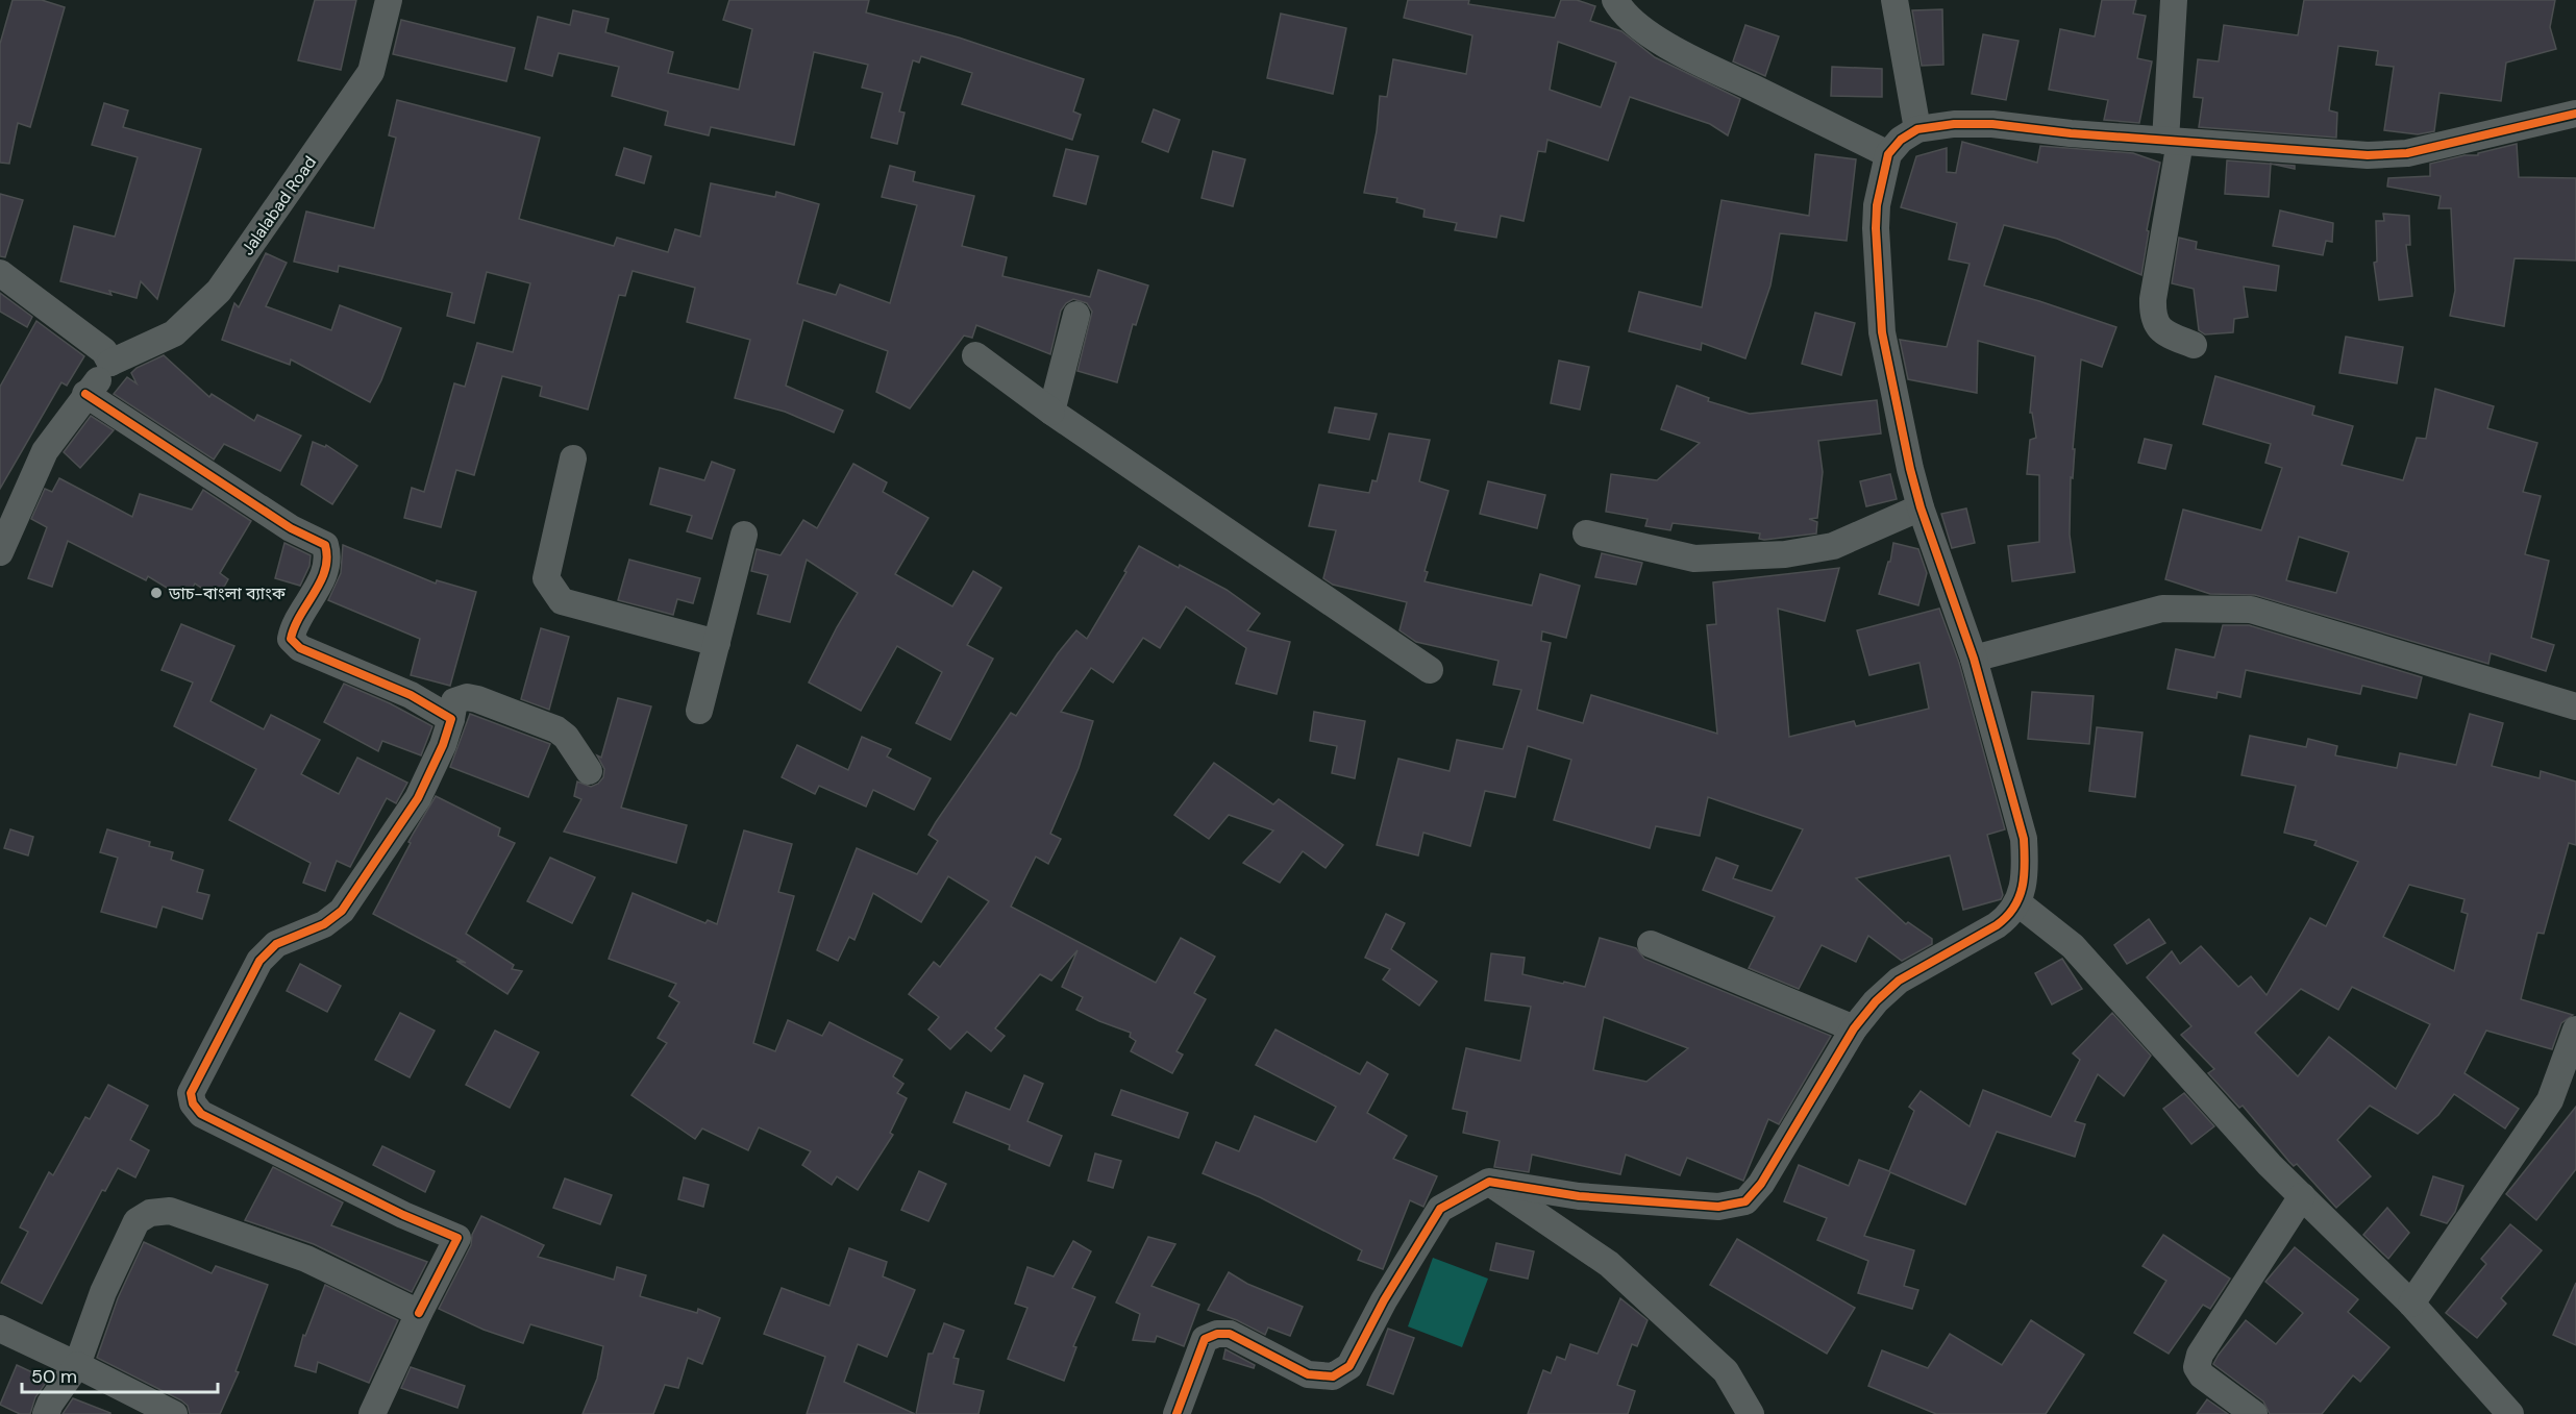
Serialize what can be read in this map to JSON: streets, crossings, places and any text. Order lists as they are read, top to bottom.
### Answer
{
  "streets": {
    "street": ["Jalalabad Road"]
  },
  "places": ["ডাচ-বাংলা ব্যাংক"],
  "scale_bar": "50 m"
}
